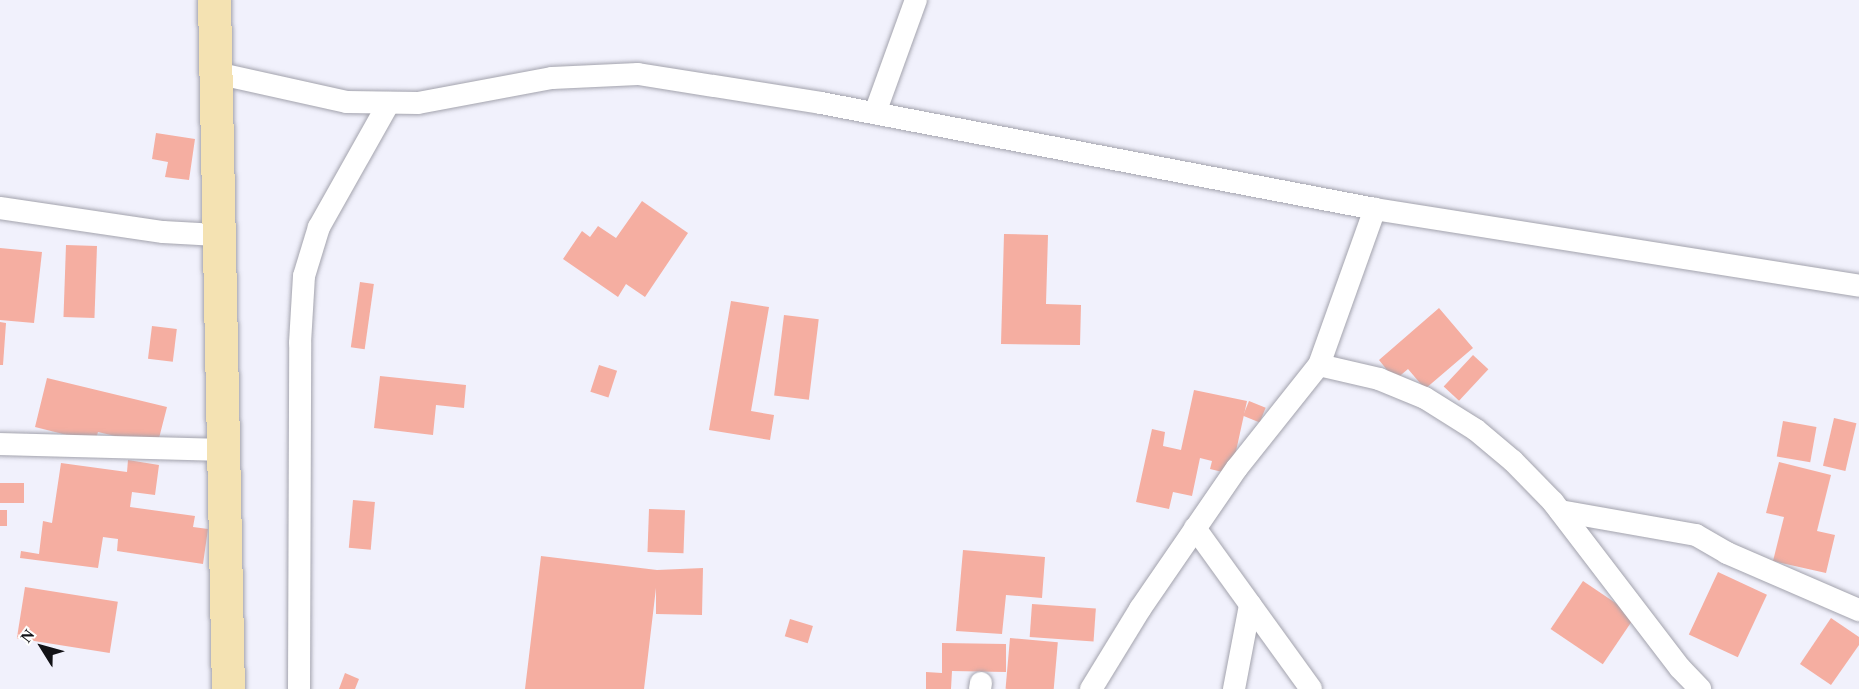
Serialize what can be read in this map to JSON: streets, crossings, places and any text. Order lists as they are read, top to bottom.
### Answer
{
  "north": "top left"
}
